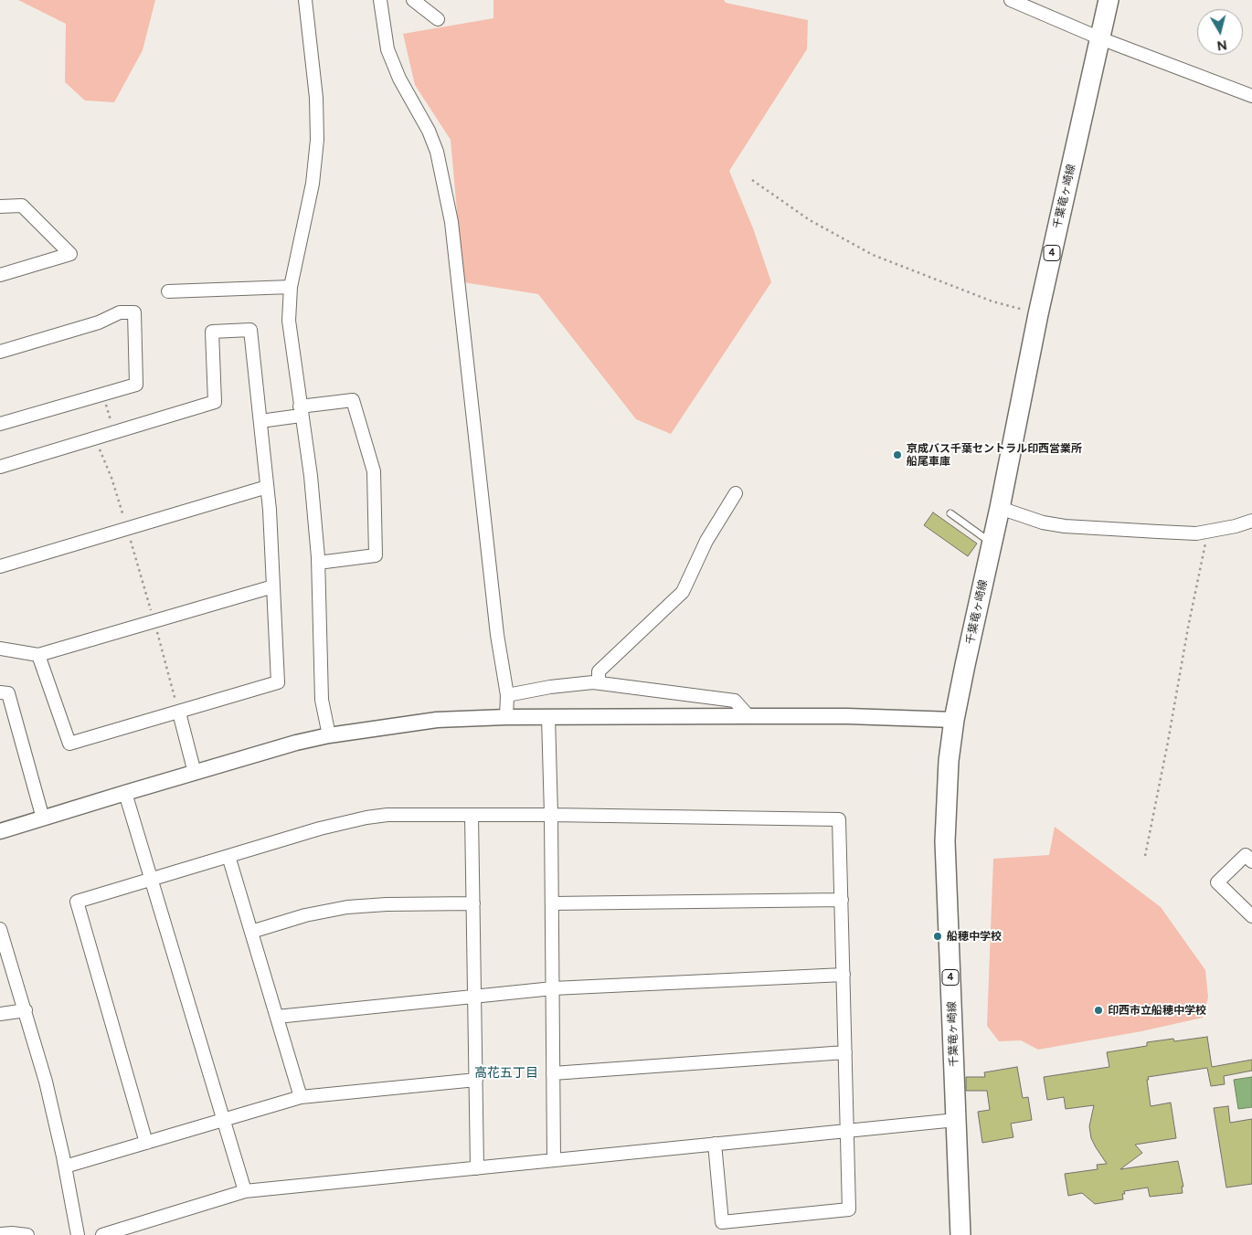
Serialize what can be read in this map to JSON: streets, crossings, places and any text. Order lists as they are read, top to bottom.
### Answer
{
  "streets": {
    "main road": ["千葉竜ヶ崎線", "4"]
  },
  "districts": ["高花五丁目"],
  "places": ["京成バス千葉セントラル印西営業所 船尾車庫", "船穂中学校", "印西市立船穂中学校"],
  "north": "bottom"
}
